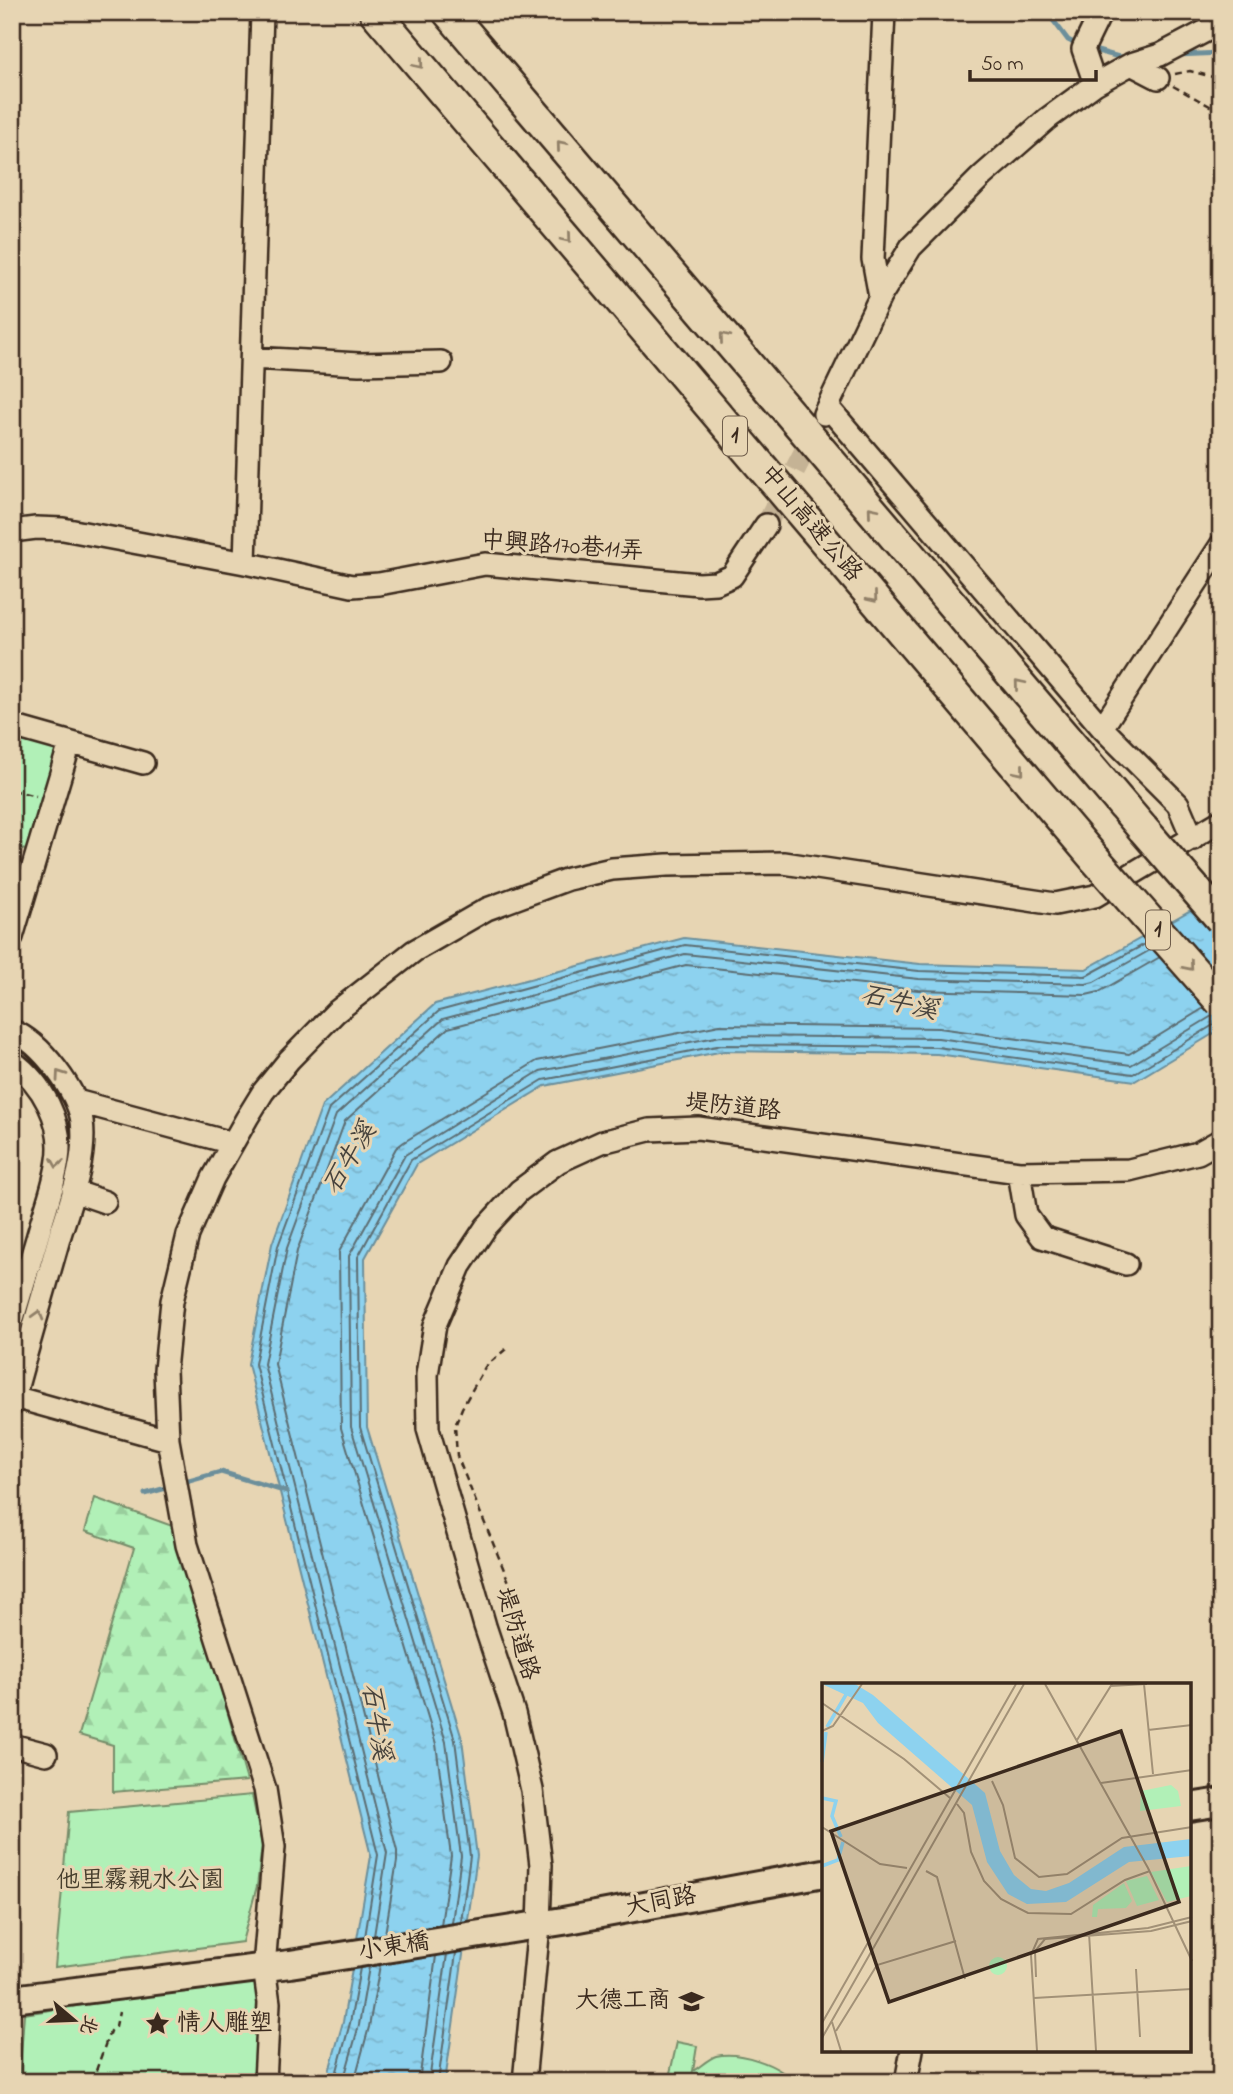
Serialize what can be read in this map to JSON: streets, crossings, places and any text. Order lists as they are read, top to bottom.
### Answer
{
  "streets": {
    "highway": ["1", "中山高速公路"],
    "main road": ["大同路", "小東橋"],
    "street": ["中興路170巷11弄", "堤防道路"]
  },
  "crossings": [
    ["堤防道路", "大同路"],
    ["大同路", "小東橋"]
  ],
  "water": ["石牛溪"],
  "parks": ["他里霧親水公園"],
  "places": {
    "school or university": ["大德工商"],
    "place": ["情人雕塑"]
  },
  "scale_bar": "50 m",
  "north": "right"
}
